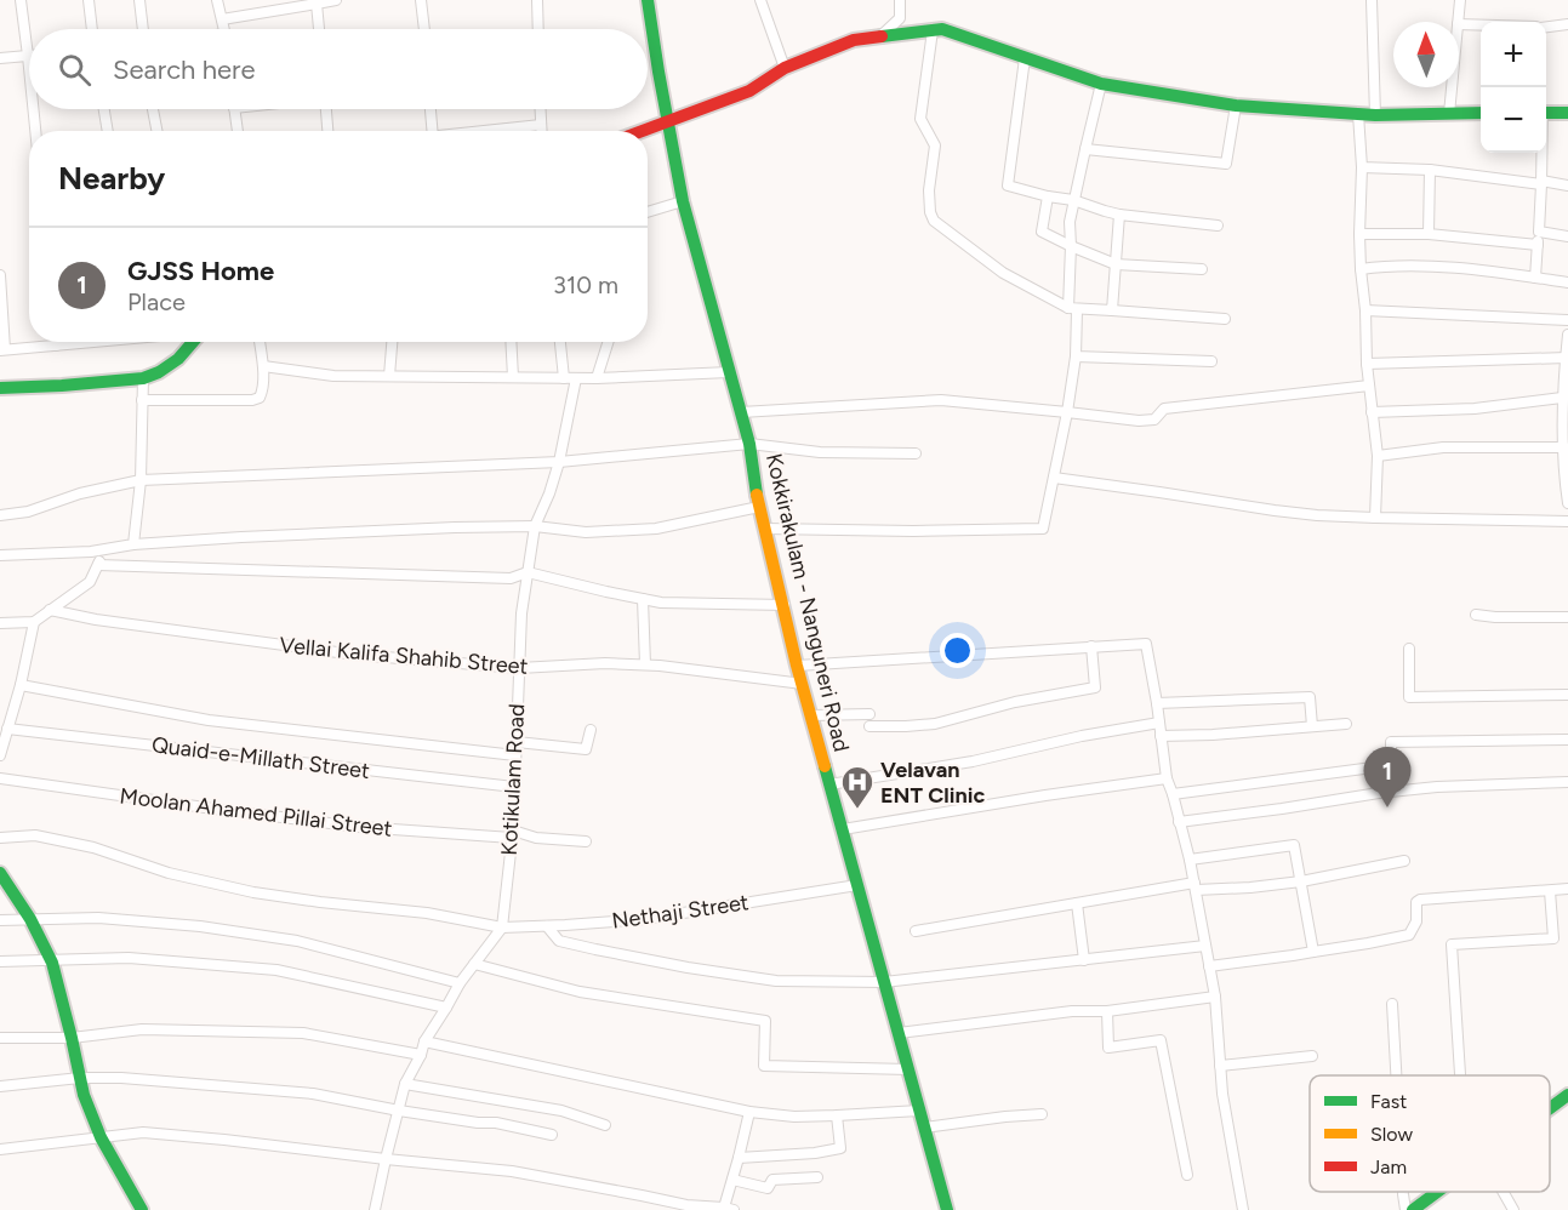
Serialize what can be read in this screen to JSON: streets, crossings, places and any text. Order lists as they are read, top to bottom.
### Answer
{
  "streets": {
    "main road": ["Kokkirakulam - Nanguneri Road"],
    "street": [
      "Vellai Kalifa Shahib Street",
      "Quaid-e-Millath Street",
      "Kotikulam Road",
      "Moolan Ahamed Pillai Street",
      "Nethaji Street"
    ]
  },
  "crossings": [
    ["Kokkirakulam - Nanguneri Road", "Vellai Kalifa Shahib Street"],
    ["Kokkirakulam - Nanguneri Road", "Nethaji Street"],
    ["Vellai Kalifa Shahib Street", "Kotikulam Road"],
    ["Quaid-e-Millath Street", "Kotikulam Road"],
    ["Kotikulam Road", "Moolan Ahamed Pillai Street"],
    ["Kotikulam Road", "Nethaji Street"]
  ],
  "places": {
    "hospital": ["Velavan ENT Clinic"]
  },
  "legend": ["Fast", "Slow", "Jam"],
  "north": "top",
  "page": {
    "map_buttons": ["+", "−"],
    "search": "Search here",
    "heading": "Nearby",
    "list": [
      {
        "mark": "1",
        "name": "GJSS Home",
        "note": "Place",
        "value": "310 m"
      }
    ],
    "pins": "1"
  }
}
